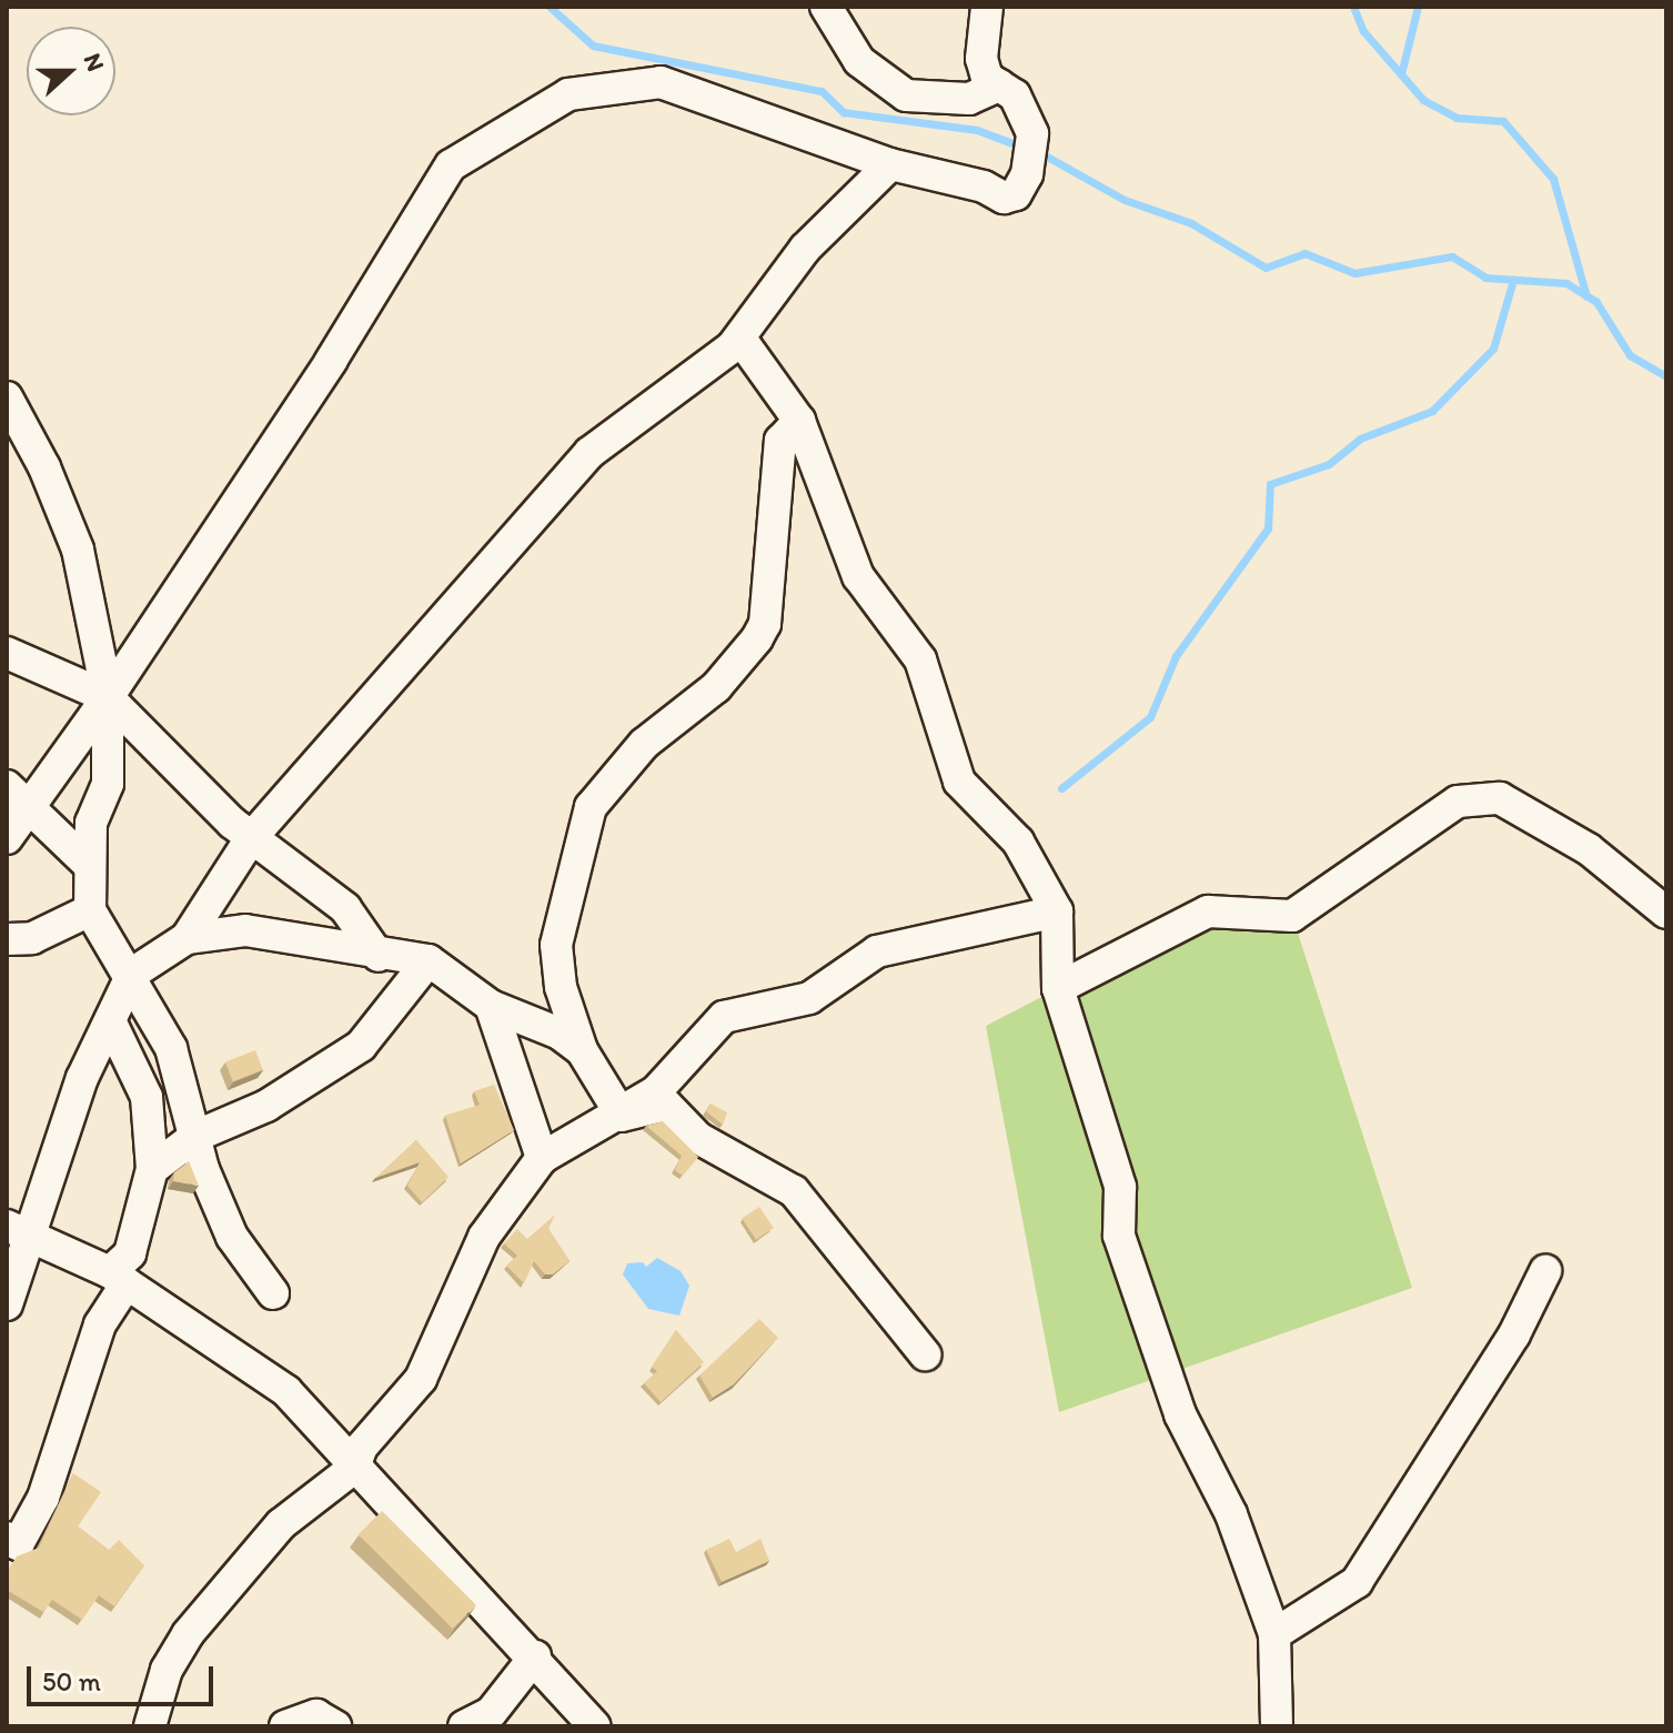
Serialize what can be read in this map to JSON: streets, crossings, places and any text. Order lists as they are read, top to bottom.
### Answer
{
  "scale_bar": "50 m",
  "north": "right"
}
